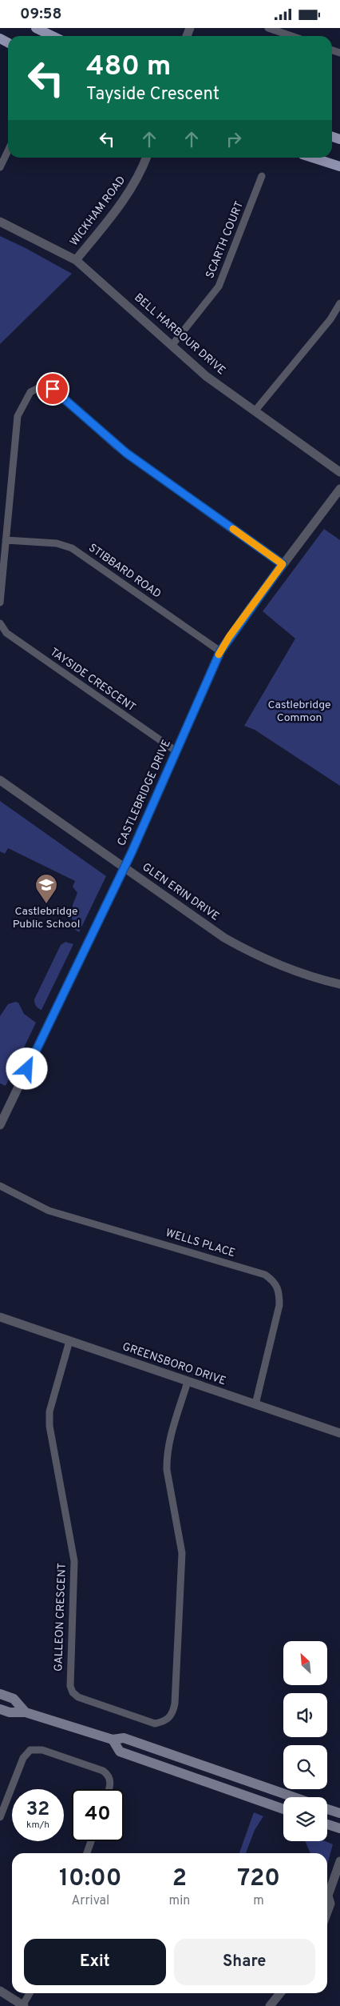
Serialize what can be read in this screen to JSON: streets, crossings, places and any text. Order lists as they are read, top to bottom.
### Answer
{
  "streets": {
    "street": [
      "WICKHAM ROAD",
      "SCARTH COURT",
      "BELL HARBOUR DRIVE",
      "STIBBARD ROAD",
      "TAYSIDE CRESCENT",
      "CASTLEBRIDGE DRIVE",
      "GLEN ERIN DRIVE",
      "WELLS PLACE",
      "GREENSBORO DRIVE",
      "GALLEON CRESCENT"
    ]
  },
  "crossings": [
    ["WICKHAM ROAD", "BELL HARBOUR DRIVE"],
    ["SCARTH COURT", "BELL HARBOUR DRIVE"],
    ["STIBBARD ROAD", "CASTLEBRIDGE DRIVE"],
    ["TAYSIDE CRESCENT", "CASTLEBRIDGE DRIVE"],
    ["CASTLEBRIDGE DRIVE", "GLEN ERIN DRIVE"],
    ["WELLS PLACE", "GREENSBORO DRIVE"],
    ["GREENSBORO DRIVE", "GALLEON CRESCENT"]
  ],
  "parks": ["Castlebridge Common"],
  "places": {
    "school or university": ["Castlebridge Public School"]
  },
  "north": "top left",
  "page": {
    "status": "09:58",
    "turn": ["480 m", "Tayside Crescent"],
    "speed": "32 km/h",
    "limit": "40",
    "eta": [
      "10:00",
      "Arrival",
      "2",
      "min",
      "720",
      "m"
    ],
    "buttons": ["Exit", "Share"]
  }
}
